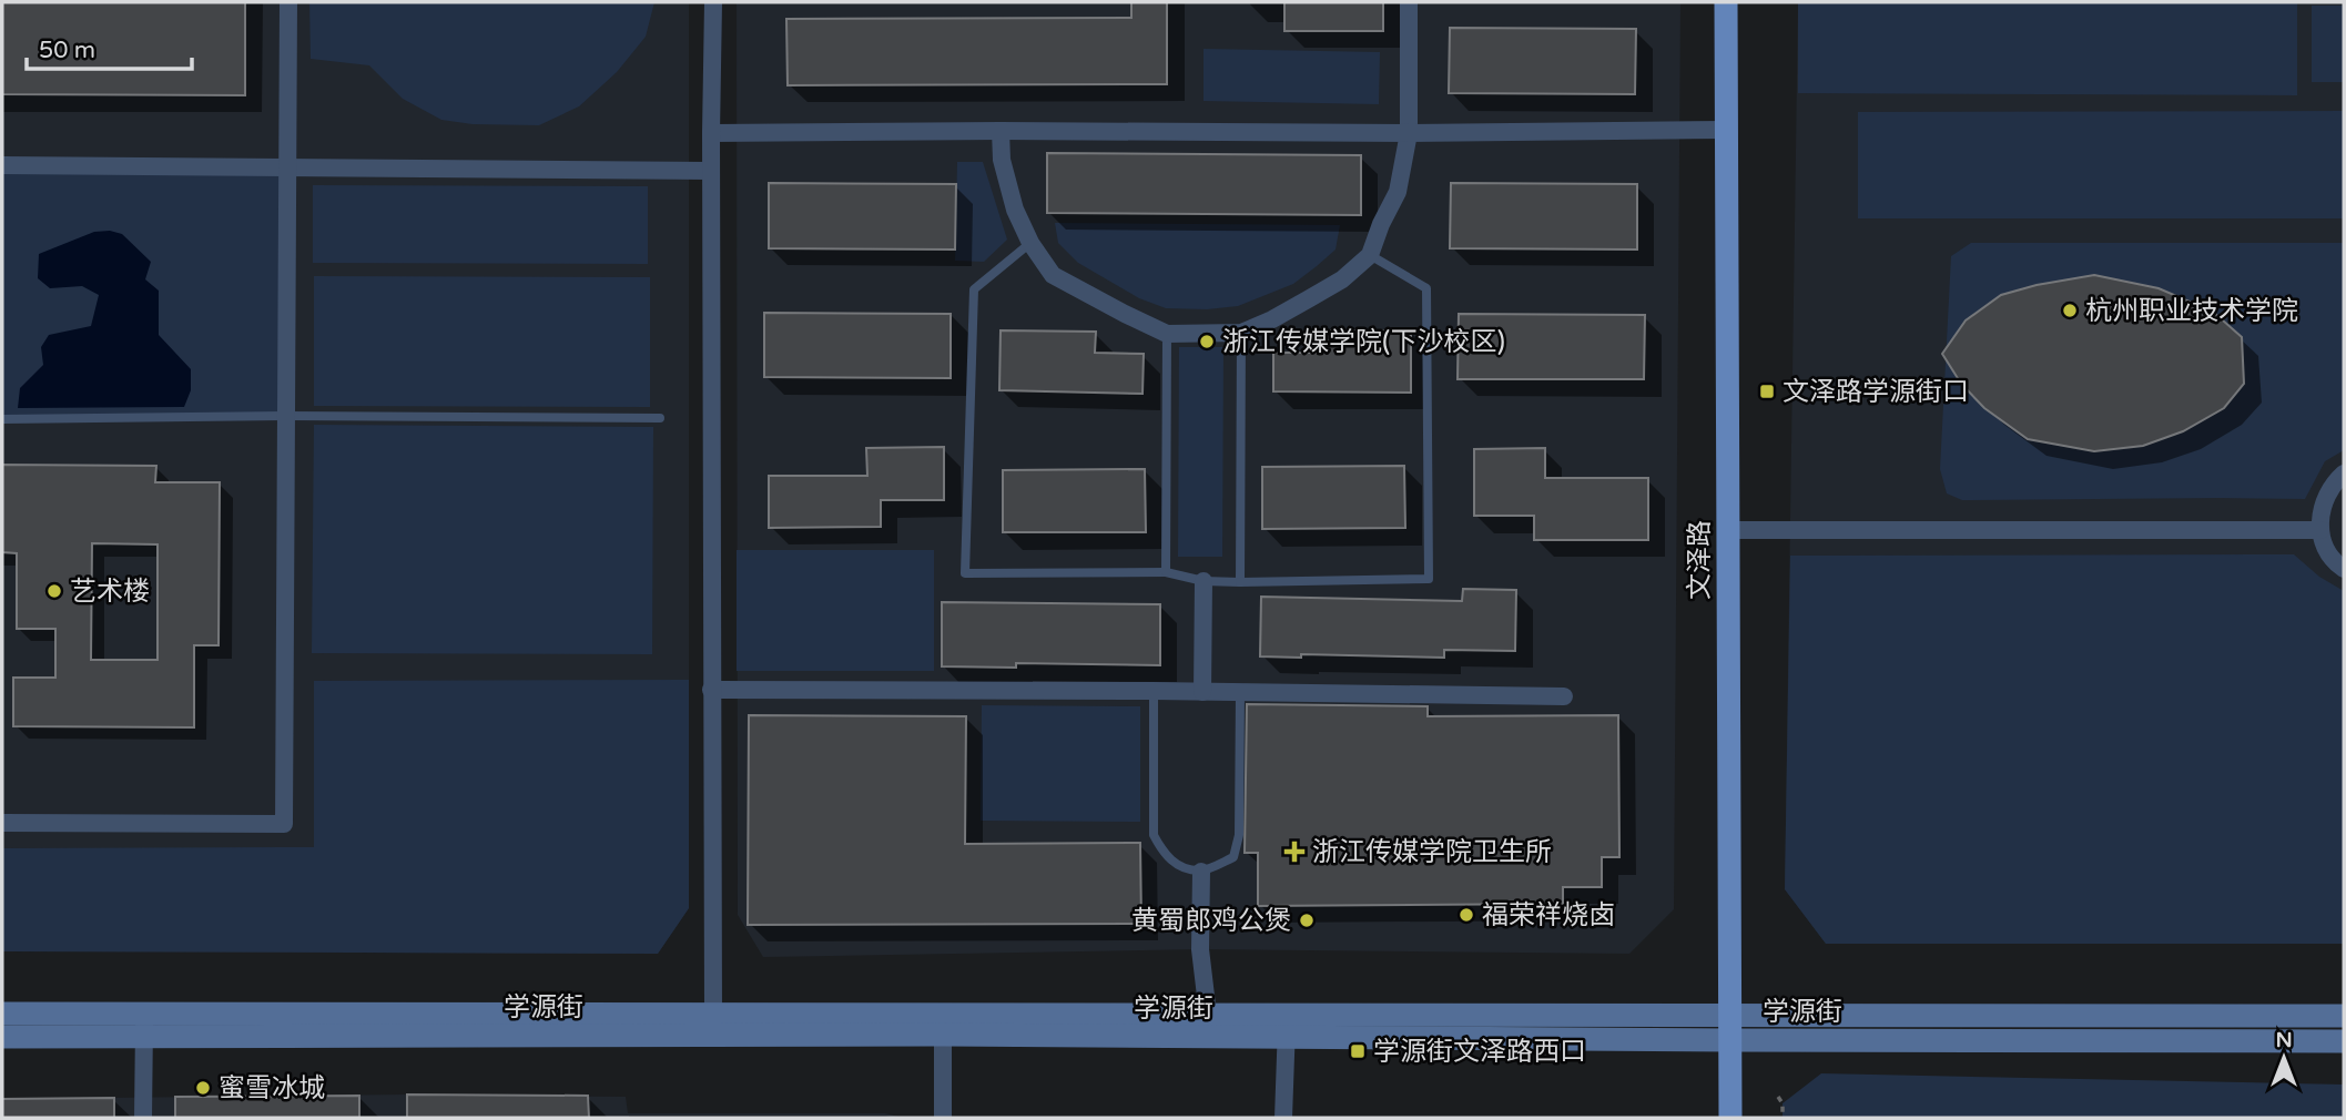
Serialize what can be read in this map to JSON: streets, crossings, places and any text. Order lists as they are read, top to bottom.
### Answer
{
  "streets": {
    "main road": ["文泽路", "学源街"]
  },
  "crossings": [
    ["文泽路", "学源街"]
  ],
  "places": {
    "other": [
      "杭州职业技术学院",
      "浙江传媒学院(下沙校区)",
      "艺术楼",
      "福荣祥烧卤",
      "黄蜀郎鸡公煲",
      "蜜雪冰城"
    ],
    "transit": ["文泽路学源街口", "学源街文泽路西口"],
    "health": ["浙江传媒学院卫生所"]
  },
  "scale_bar": "50 m",
  "north": "top"
}
